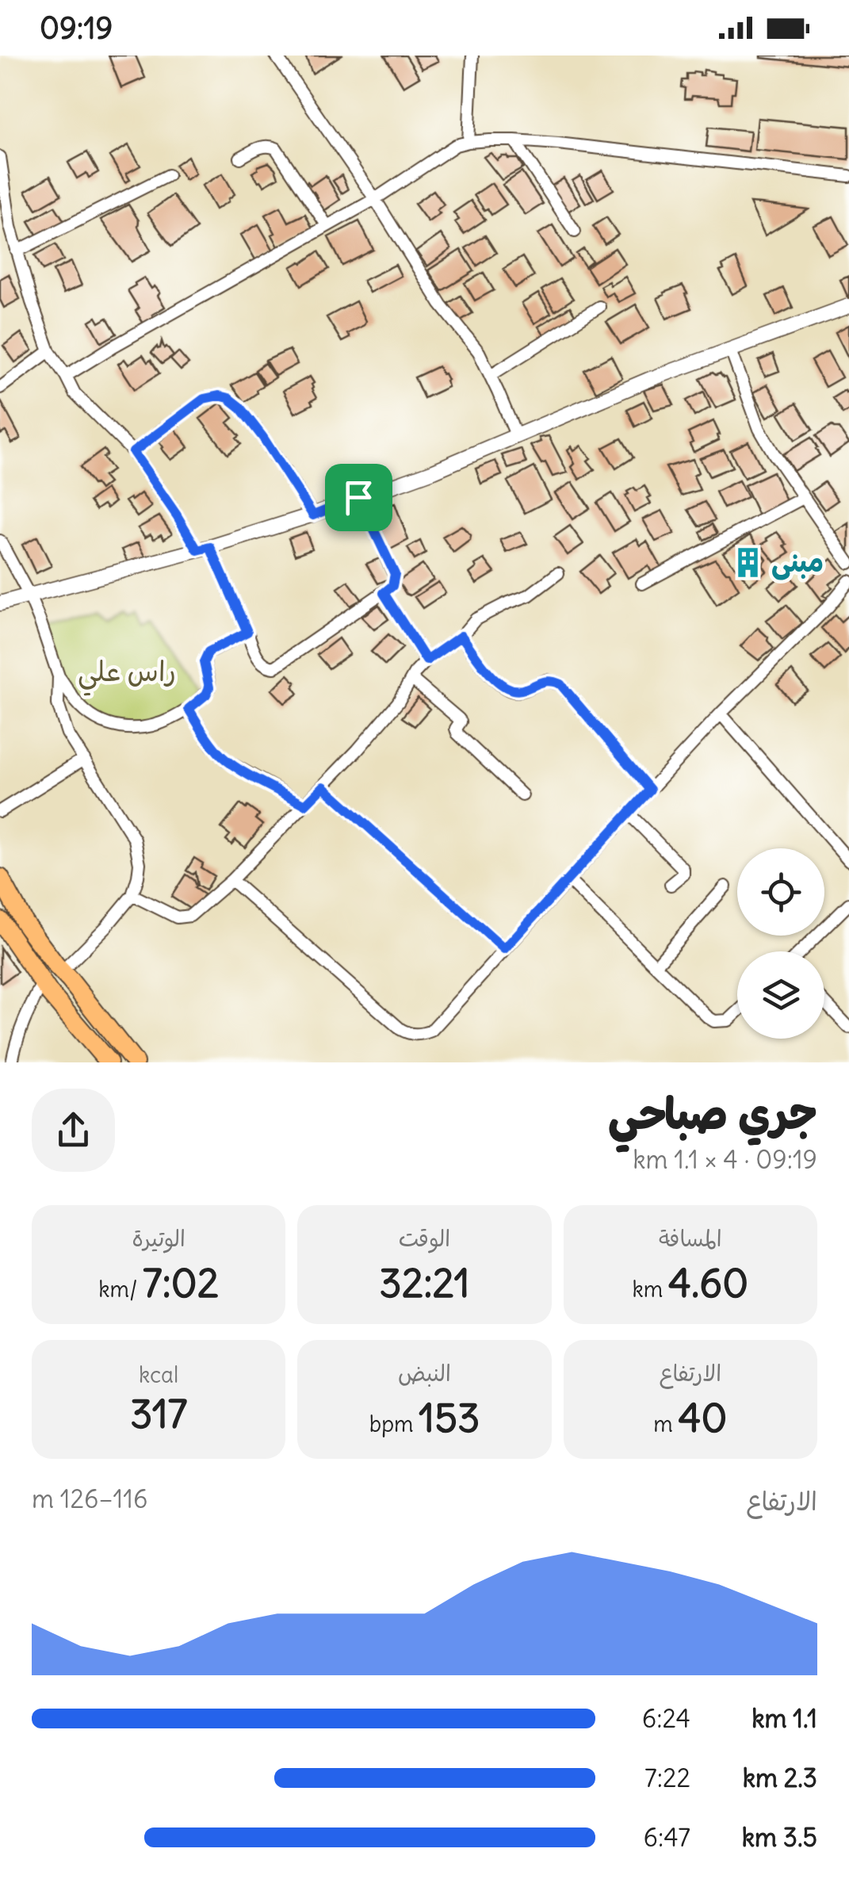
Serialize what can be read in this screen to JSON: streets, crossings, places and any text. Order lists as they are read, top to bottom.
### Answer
{
  "parks": ["راس علي"],
  "places": {
    "building": ["مبنى"]
  },
  "page": {
    "status": "09:19",
    "heading": ["جري صباحي", "09:19 · 4 × 1.1 km"],
    "stats": [
      ["المسافة", "4.60 km"],
      ["الوقت", "32:21"],
      ["الوتيرة", "7:02 /km"],
      ["الارتفاع", "40 m"],
      ["النبض", "153 bpm"],
      ["kcal", "317"]
    ],
    "chart": ["الارتفاع", "116–126 m"],
    "list": [
      {
        "name": "1.1 km",
        "note": "6:24"
      },
      {
        "name": "2.3 km",
        "note": "7:22"
      },
      {
        "name": "3.5 km",
        "note": "6:47"
      }
    ]
  }
}
